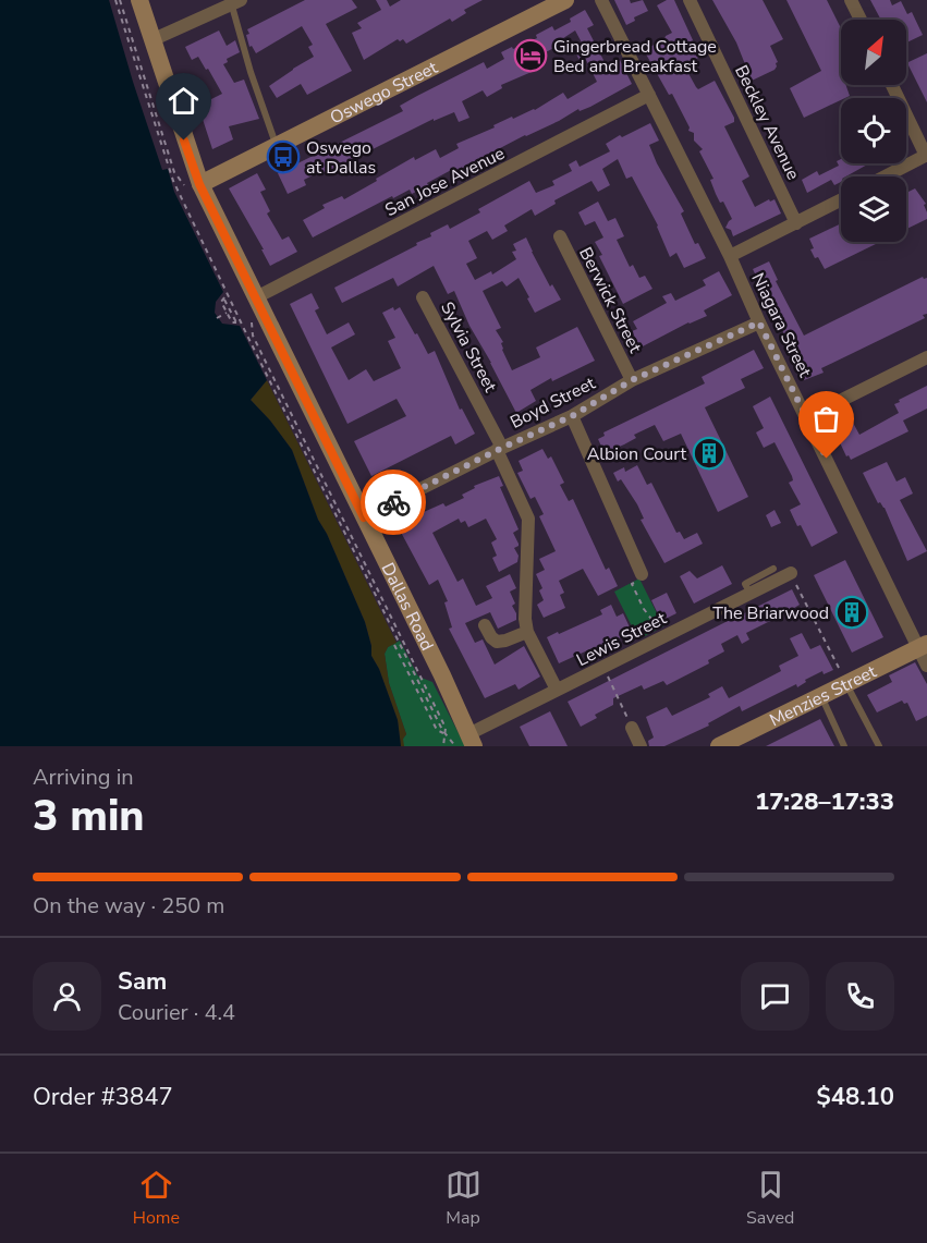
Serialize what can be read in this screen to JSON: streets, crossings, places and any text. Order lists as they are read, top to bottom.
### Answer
{
  "streets": {
    "main road": ["Oswego Street", "Dallas Road", "Menzies Street"],
    "street": [
      "Beckley Avenue",
      "San Jose Avenue",
      "Berwick Street",
      "Niagara Street",
      "Sylvia Street",
      "Boyd Street",
      "Lewis Street"
    ]
  },
  "crossings": [
    ["Oswego Street", "Dallas Road"],
    ["San Jose Avenue", "Niagara Street"],
    ["San Jose Avenue", "Dallas Road"],
    ["Berwick Street", "Boyd Street"],
    ["Niagara Street", "Boyd Street"],
    ["Niagara Street", "Menzies Street"],
    ["Sylvia Street", "Boyd Street"],
    ["Boyd Street", "Dallas Road"],
    ["Dallas Road", "Lewis Street"]
  ],
  "places": {
    "hotel": ["Gingerbread Cottage Bed and Breakfast"],
    "bus stop": ["Oswego at Dallas"],
    "building": ["Albion Court", "The Briarwood"]
  },
  "north": "top right",
  "page": {
    "heading": ["3 min", "Arriving in", "17:28–17:33"],
    "panel": [
      "Sam",
      "Courier · 4.4",
      "Order #3847",
      "$48.10"
    ],
    "bar": "On the way · 250 m",
    "tabs": ["Home", "Map", "Saved"]
  }
}
